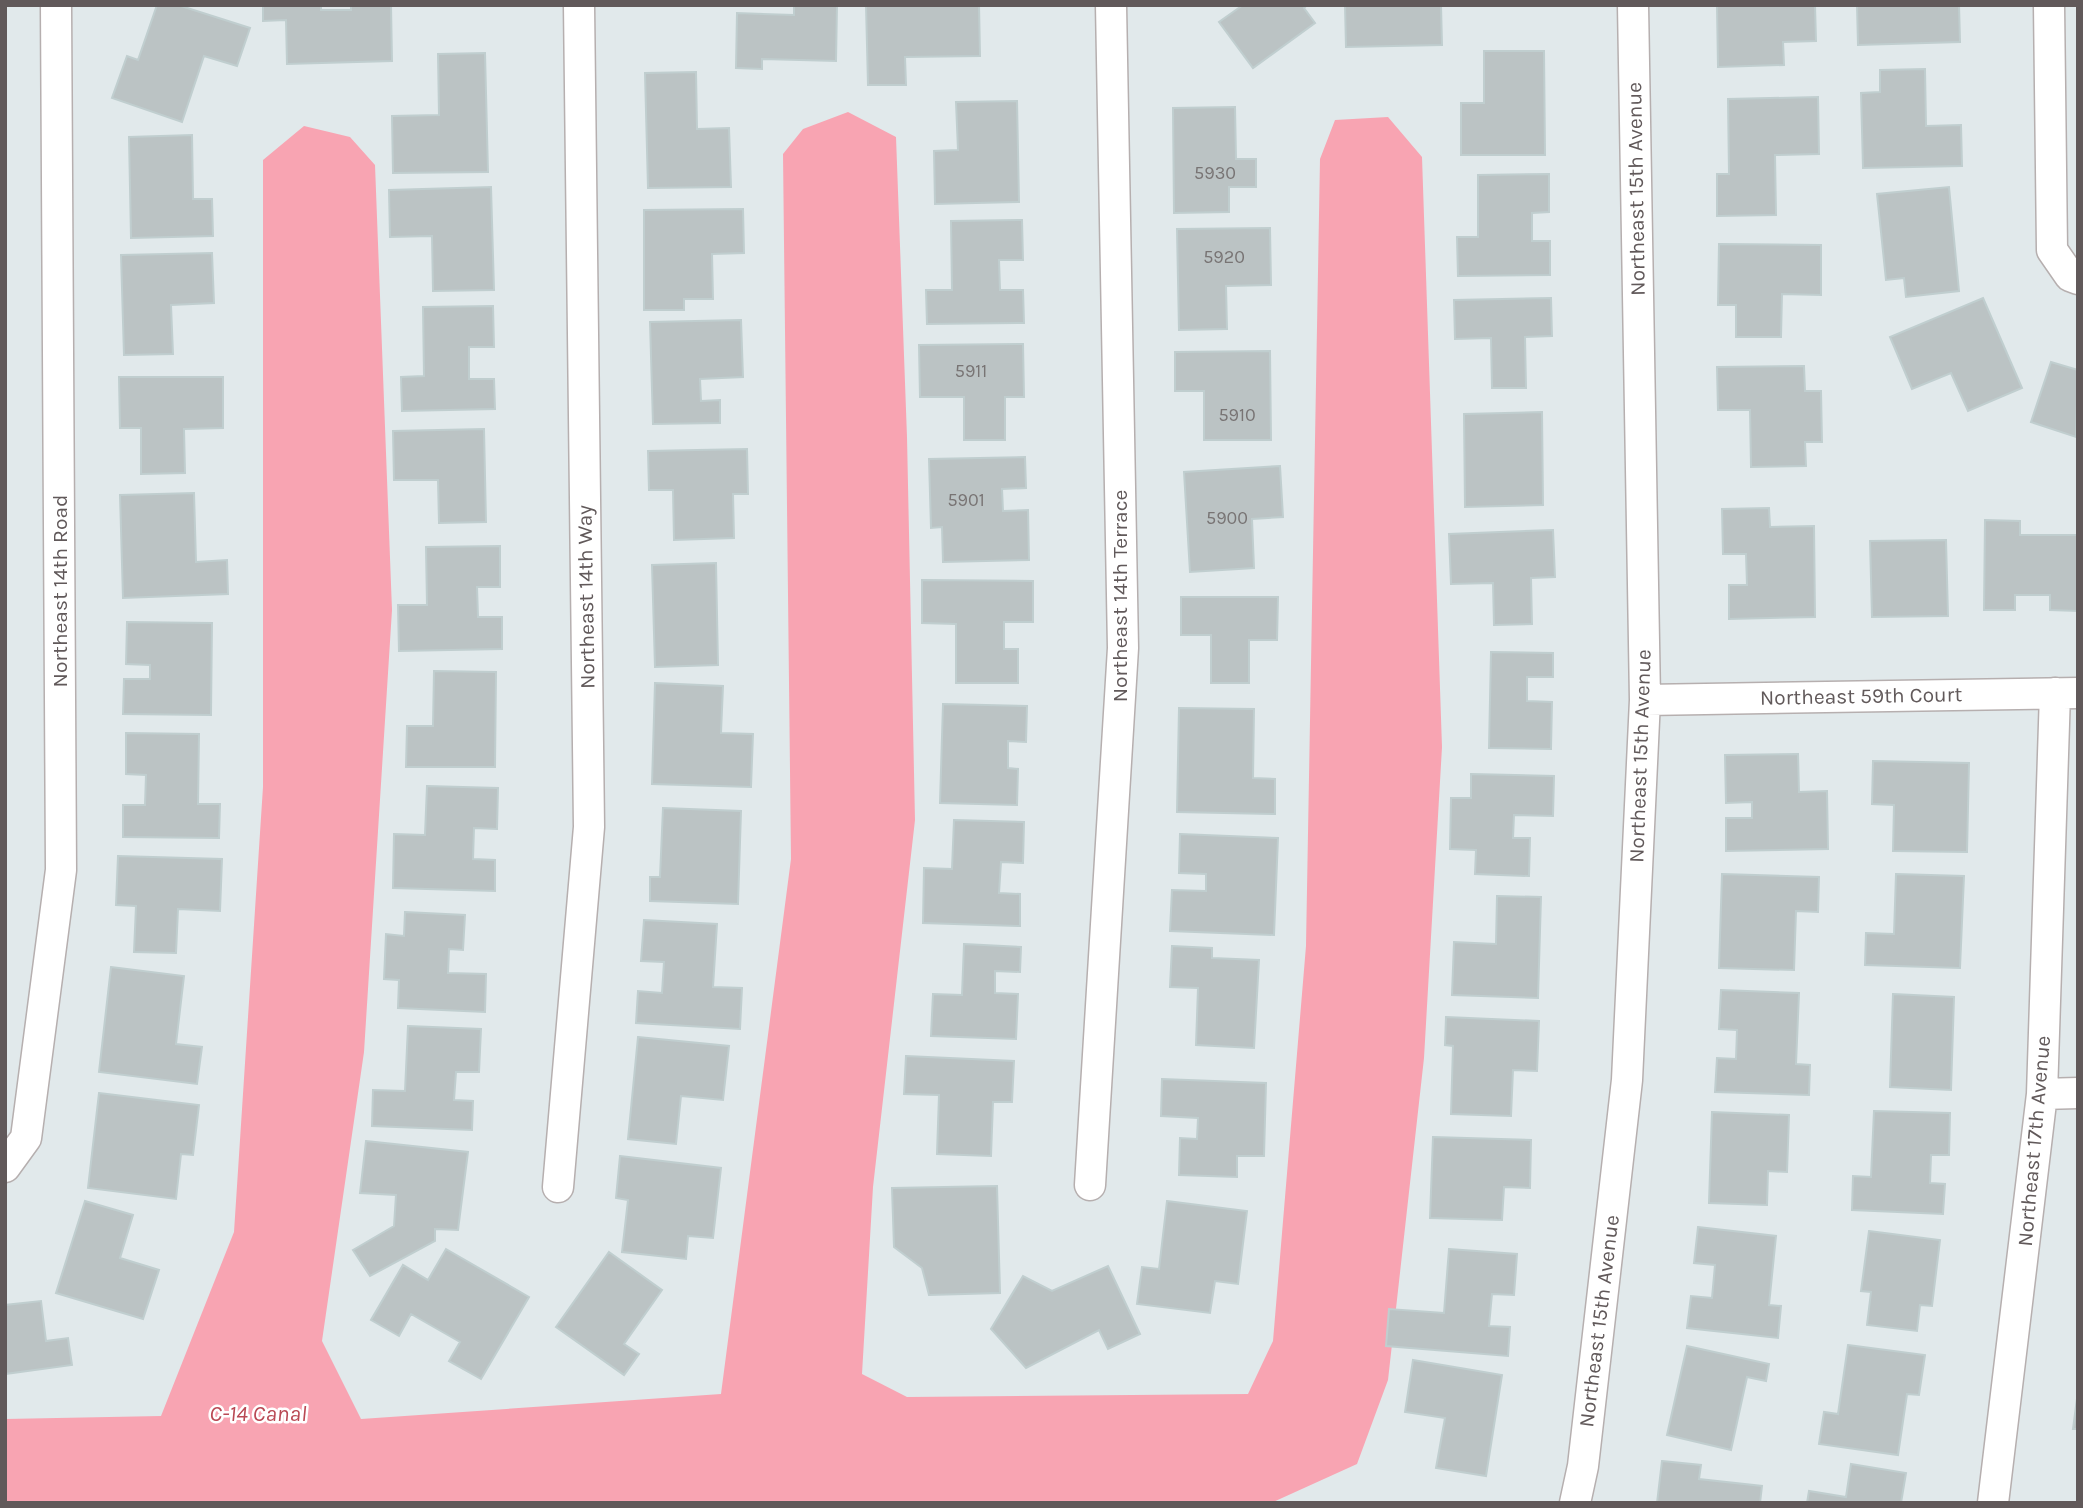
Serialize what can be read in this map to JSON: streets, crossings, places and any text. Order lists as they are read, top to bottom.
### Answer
{
  "streets": {
    "street": [
      "Northeast 15th Avenue",
      "Northeast 14th Road",
      "Northeast 14th Terrace",
      "Northeast 14th Way",
      "Northeast 59th Court",
      "Northeast 17th Avenue"
    ]
  },
  "crossings": [
    ["Northeast 15th Avenue", "Northeast 59th Court"],
    ["Northeast 59th Court", "Northeast 17th Avenue"]
  ],
  "water": ["C-14 Canal"],
  "house_numbers": [
    "5930",
    "5920",
    "5911",
    "5910",
    "5901",
    "5900"
  ]
}
